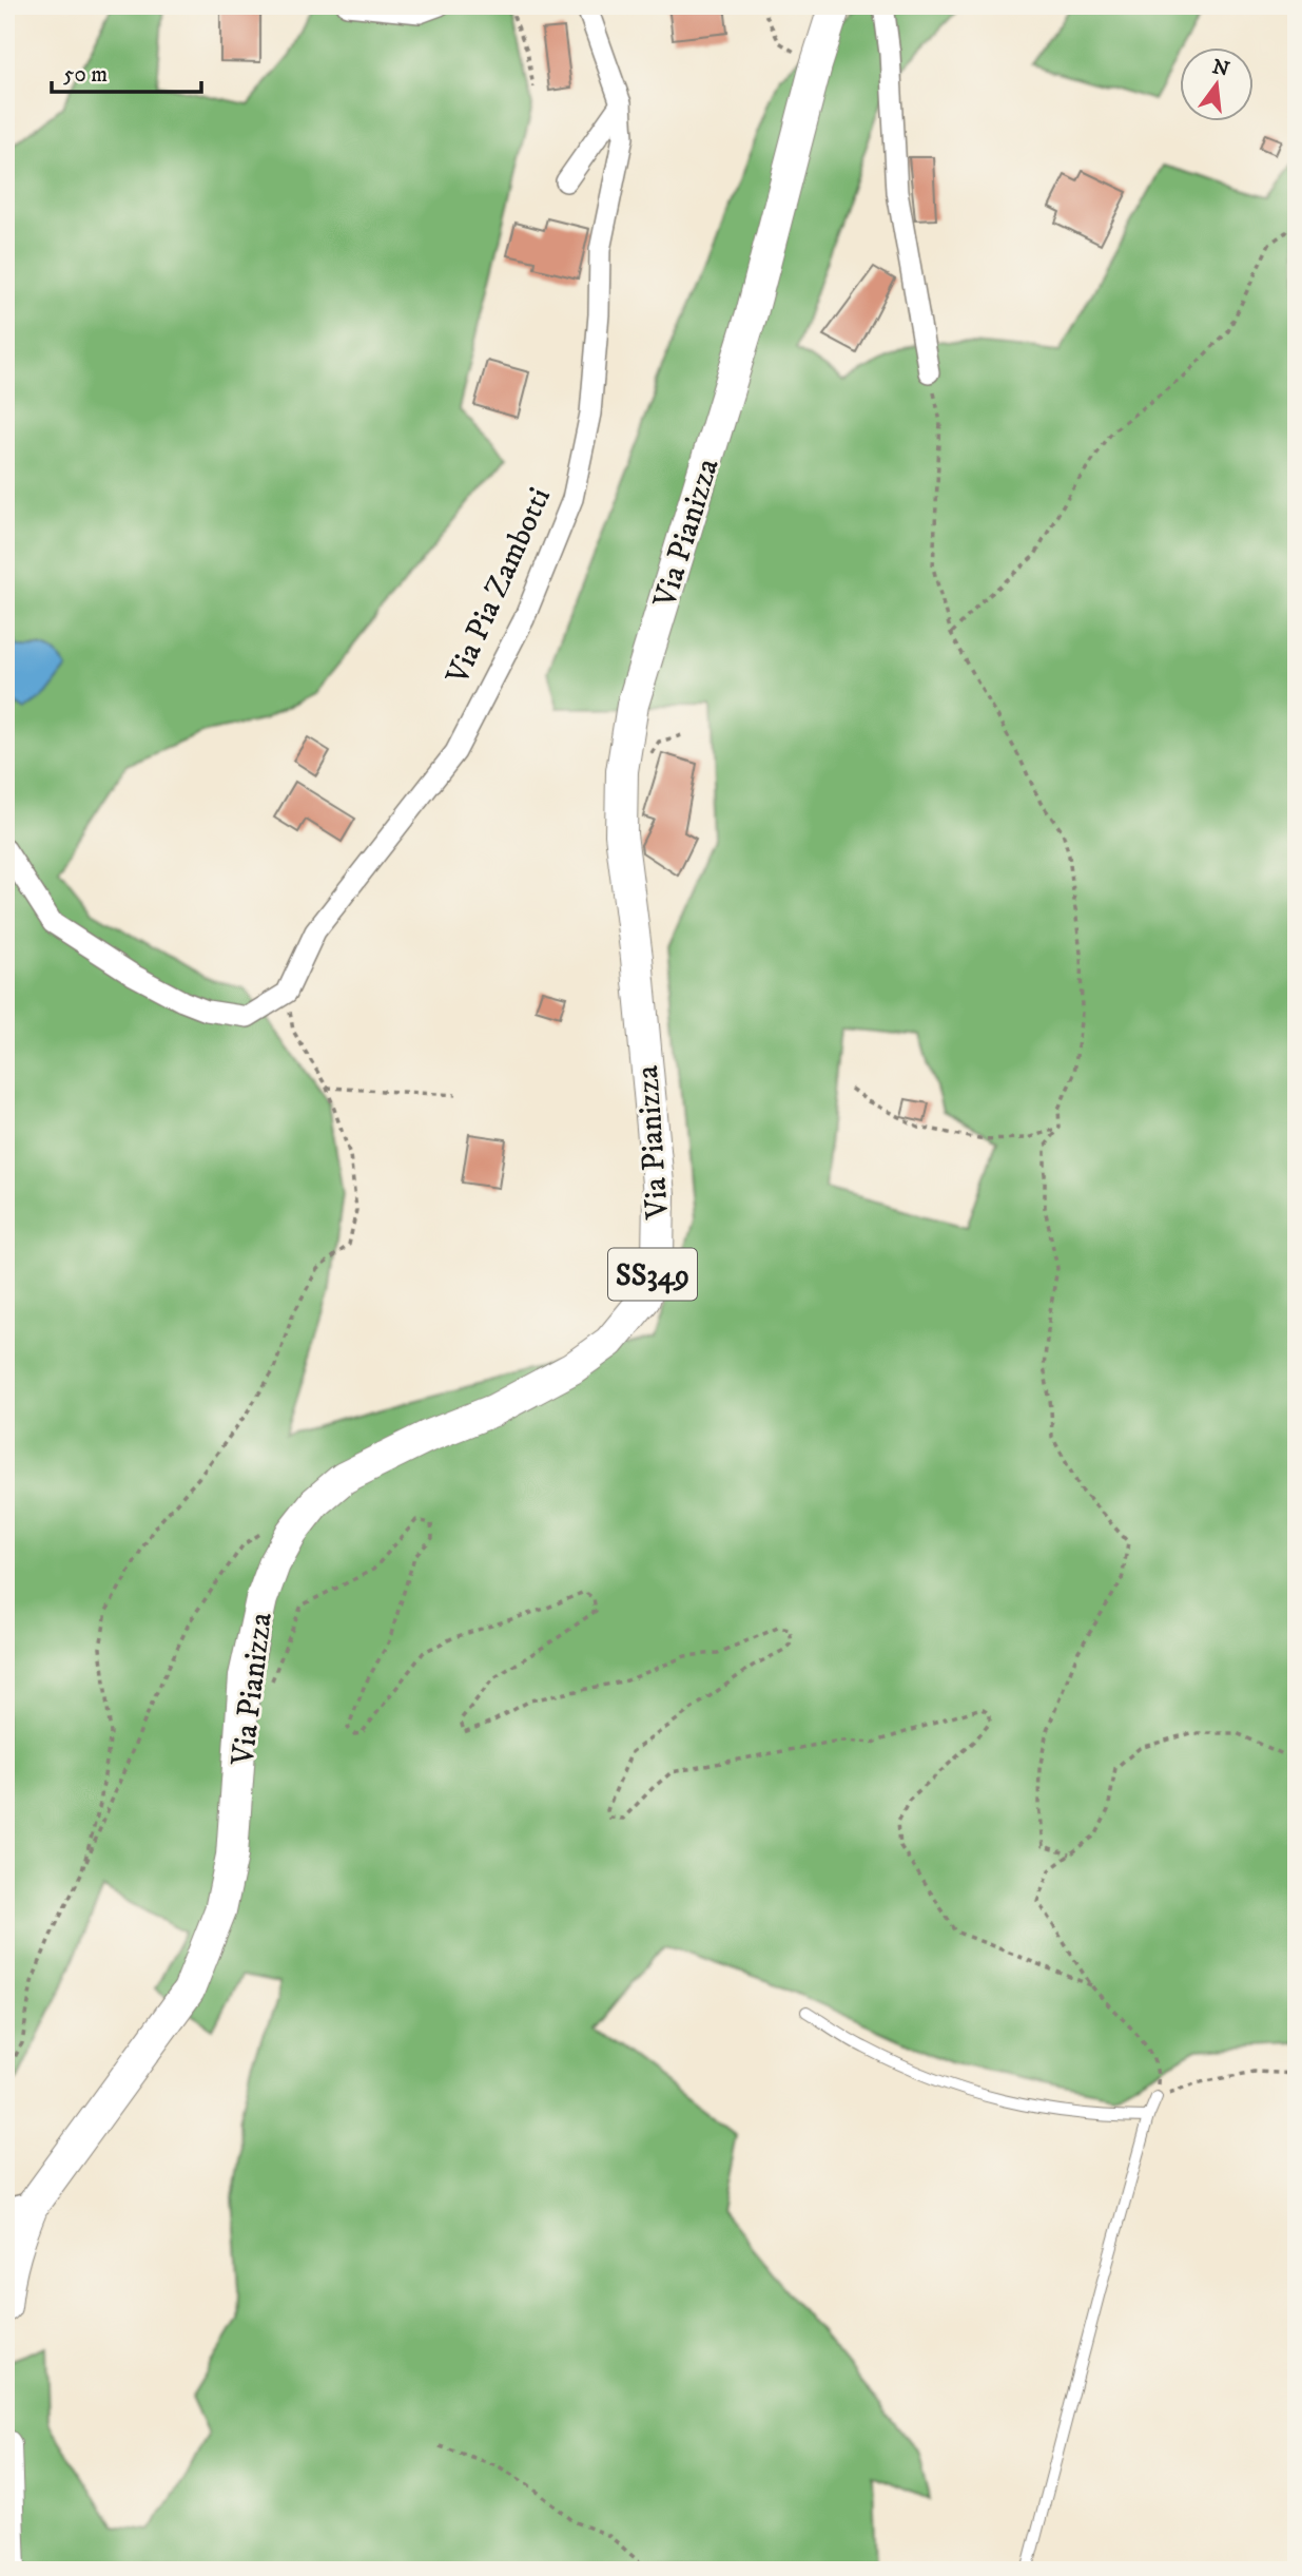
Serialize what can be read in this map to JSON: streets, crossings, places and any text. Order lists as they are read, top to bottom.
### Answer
{
  "streets": {
    "main road": ["Via Pianizza", "SS349"],
    "street": ["Via Pia Zambotti"]
  },
  "scale_bar": "50 m",
  "north": "top"
}
